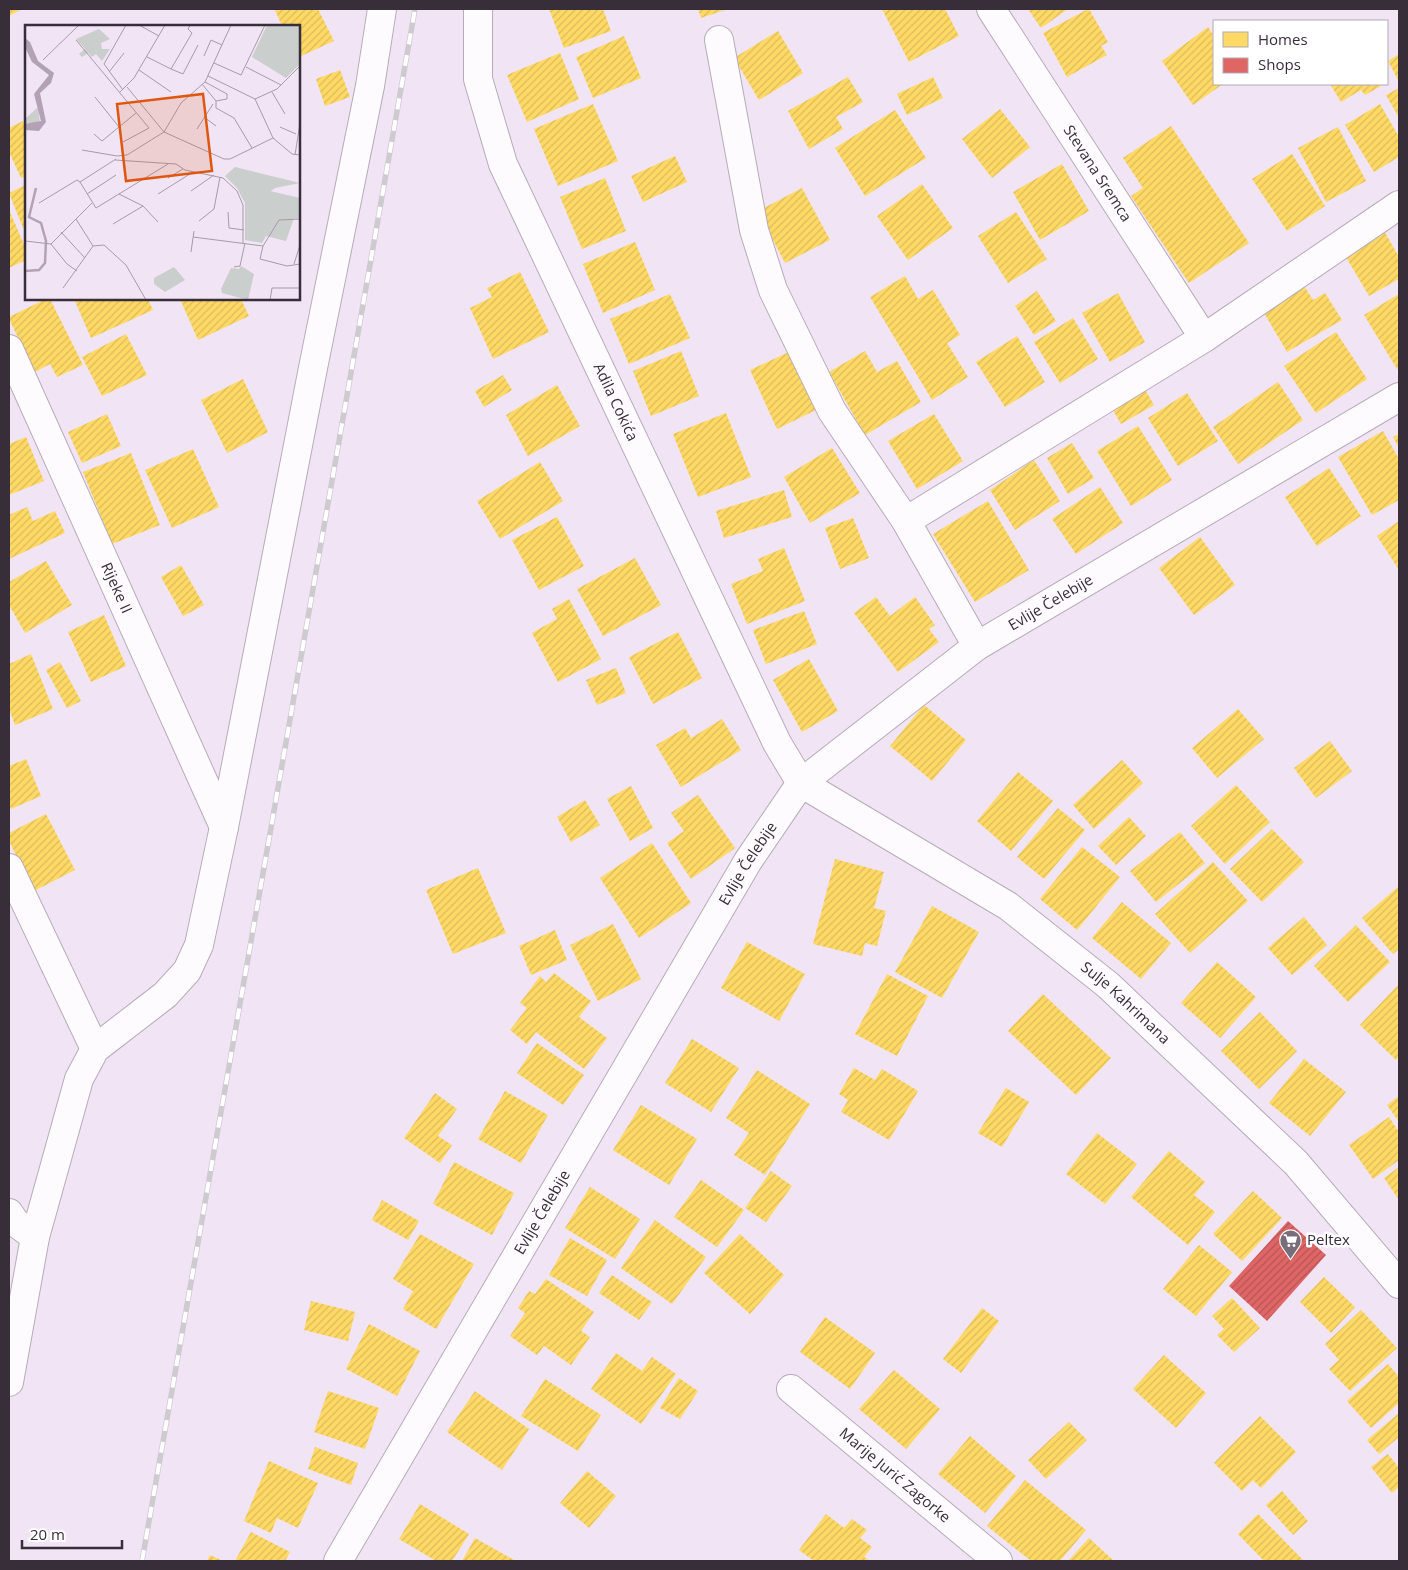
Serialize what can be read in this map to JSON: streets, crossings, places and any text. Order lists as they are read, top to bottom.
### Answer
{
  "streets": {
    "street": [
      "Stevana Sremca",
      "Adila Cokića",
      "Rijeke II",
      "Evlije Čelebije",
      "Sulje Kahrimana",
      "Marije Jurić Zagorke"
    ]
  },
  "crossings": [
    ["Adila Cokića", "Evlije Čelebije"],
    ["Adila Cokića", "Sulje Kahrimana"],
    ["Evlije Čelebije", "Sulje Kahrimana"]
  ],
  "places": {
    "supermarket": ["Peltex"]
  },
  "legend": ["Homes", "Shops"],
  "scale_bar": "20 m"
}
